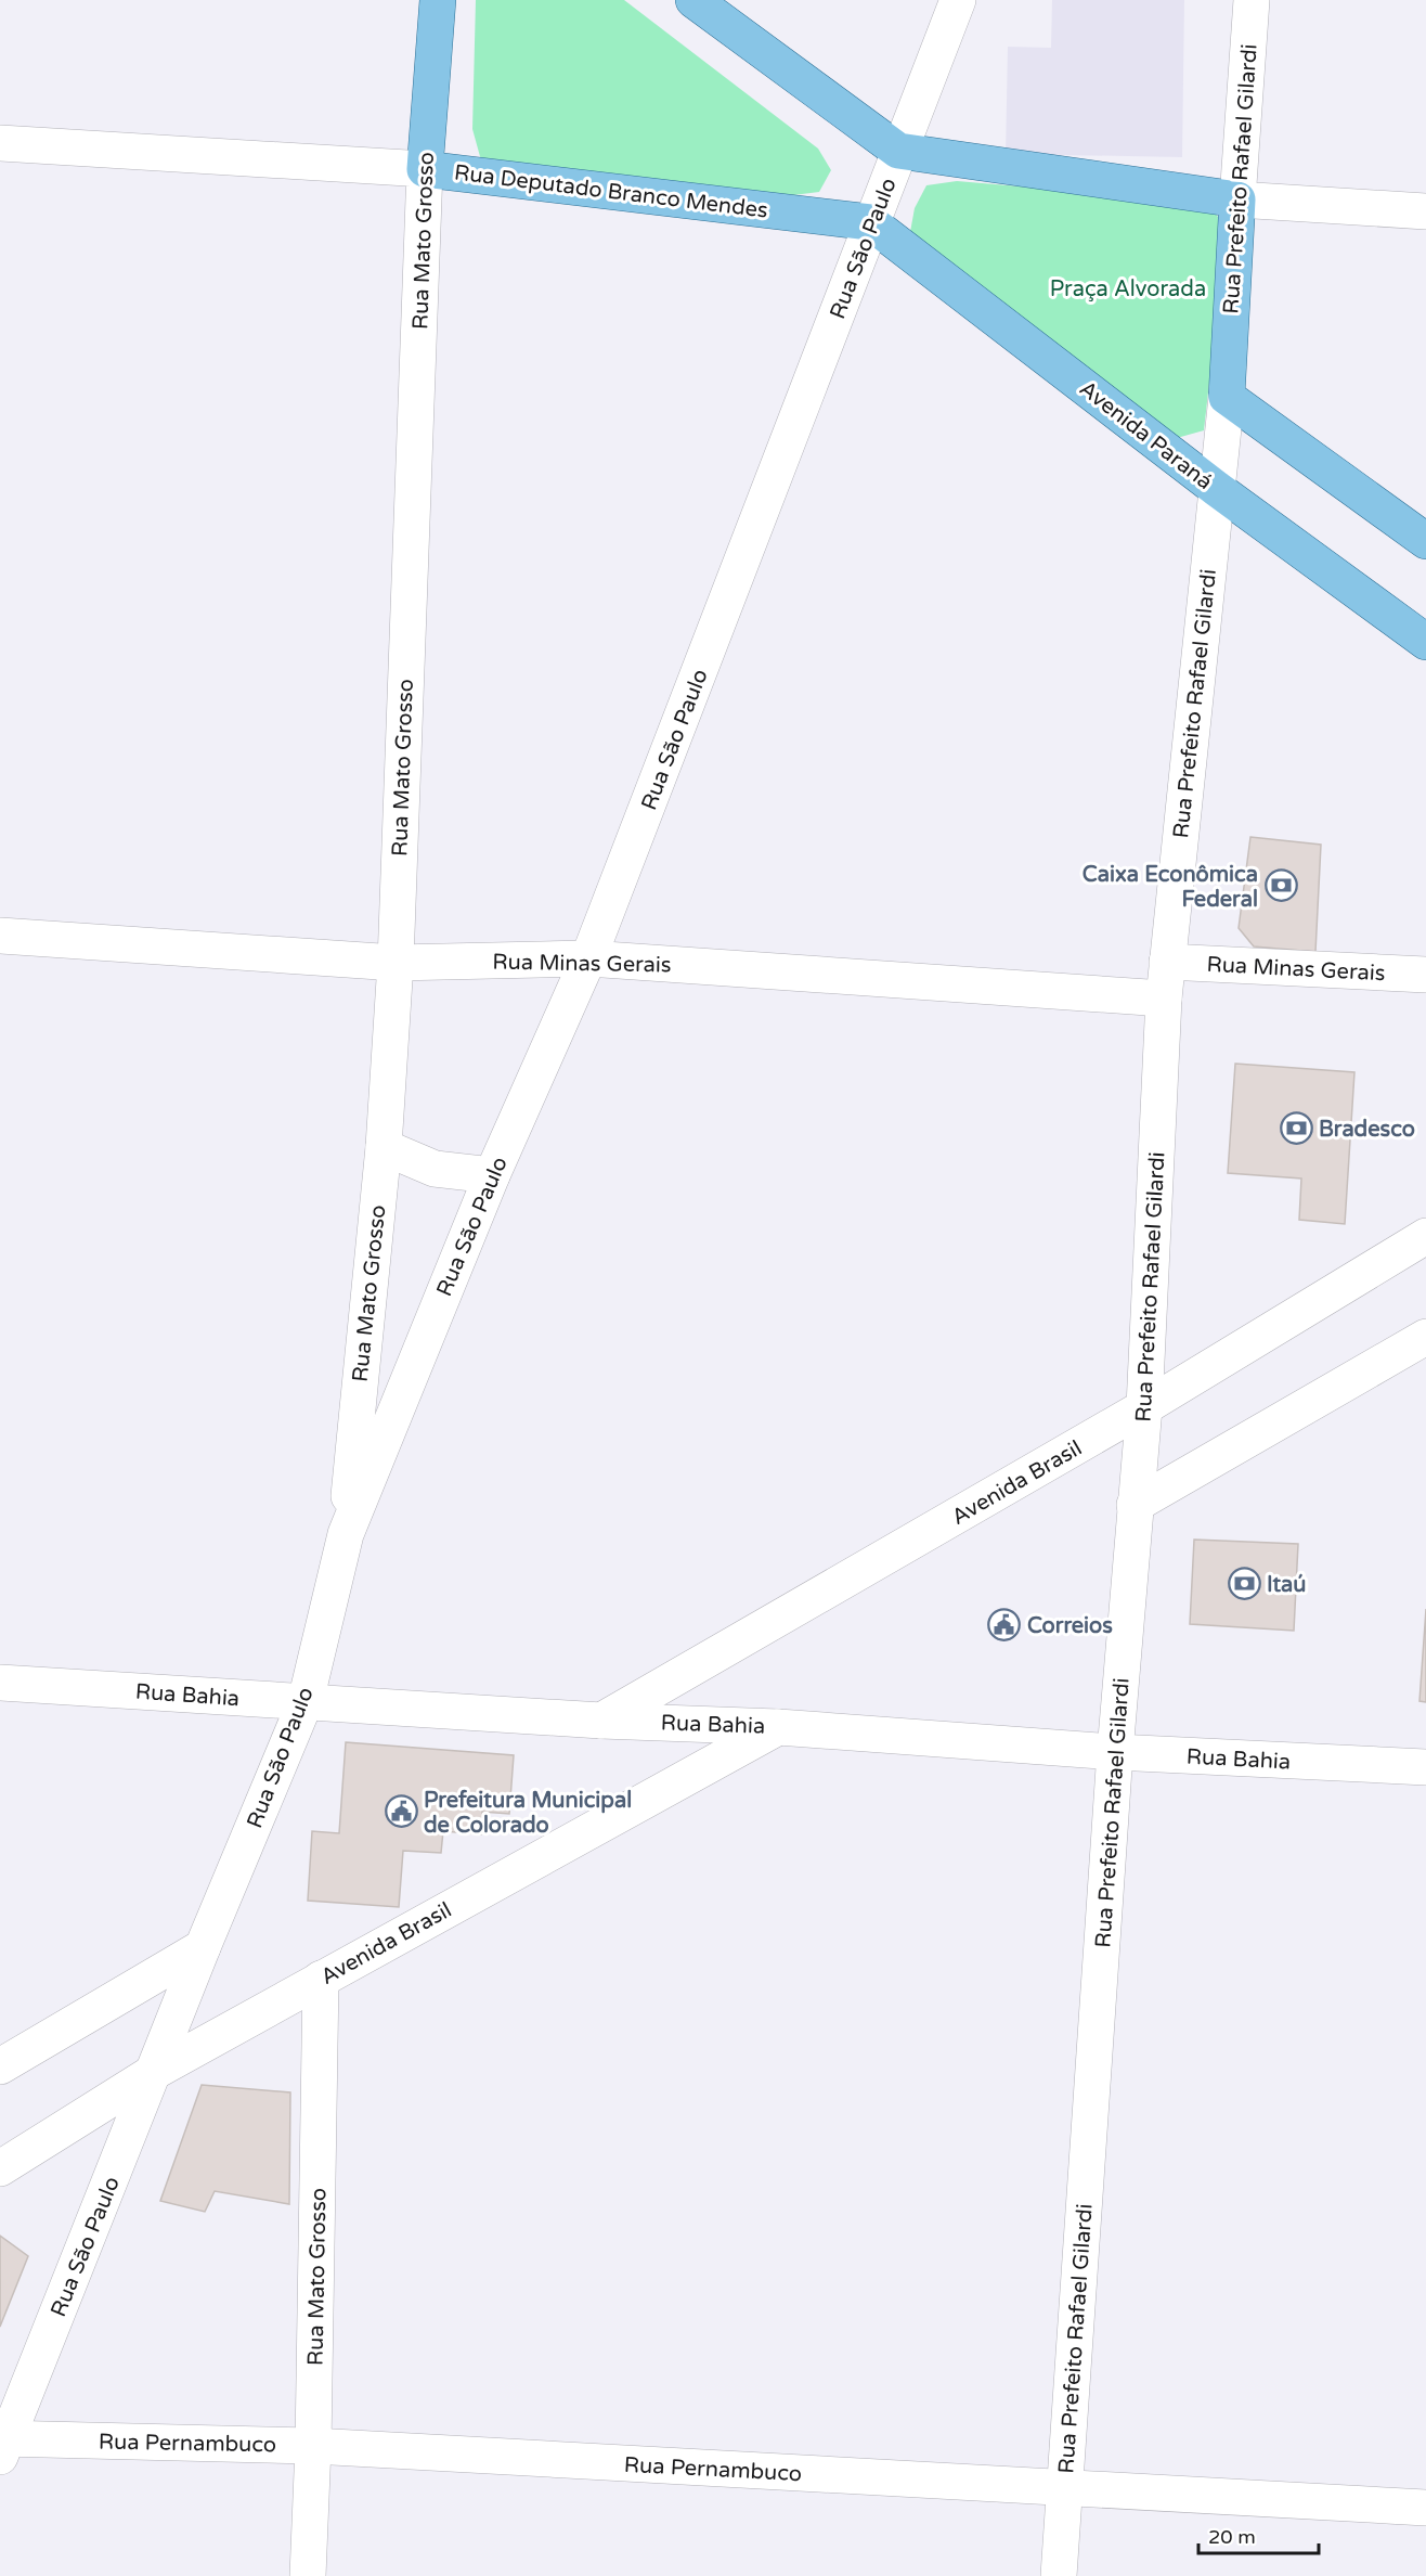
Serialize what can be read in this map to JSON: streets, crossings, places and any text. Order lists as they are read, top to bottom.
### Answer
{
  "streets": {
    "main road": [
      "Rua Prefeito Rafael Gilardi",
      "Rua Deputado Branco Mendes",
      "Rua Mato Grosso",
      "Avenida Paraná"
    ],
    "street": [
      "Rua São Paulo",
      "Rua Minas Gerais",
      "Avenida Brasil",
      "Rua Bahia",
      "Rua Pernambuco"
    ]
  },
  "crossings": [
    ["Rua Prefeito Rafael Gilardi", "Avenida Paraná"],
    ["Rua Prefeito Rafael Gilardi", "Rua Minas Gerais"],
    ["Rua Prefeito Rafael Gilardi", "Avenida Brasil"],
    ["Rua Prefeito Rafael Gilardi", "Rua Bahia"],
    ["Rua Prefeito Rafael Gilardi", "Rua Pernambuco"],
    ["Rua Deputado Branco Mendes", "Rua Mato Grosso"],
    ["Rua Deputado Branco Mendes", "Rua São Paulo"],
    ["Rua Deputado Branco Mendes", "Avenida Paraná"],
    ["Rua Mato Grosso", "Rua São Paulo"],
    ["Rua Mato Grosso", "Rua Minas Gerais"],
    ["Rua Mato Grosso", "Avenida Brasil"],
    ["Rua Mato Grosso", "Rua Pernambuco"],
    ["Rua São Paulo", "Avenida Paraná"],
    ["Rua São Paulo", "Rua Minas Gerais"],
    ["Rua São Paulo", "Avenida Brasil"],
    ["Rua São Paulo", "Rua Bahia"],
    ["Rua São Paulo", "Rua Pernambuco"],
    ["Avenida Brasil", "Rua Bahia"]
  ],
  "parks": ["Praça Alvorada"],
  "places": {
    "bank": ["Caixa Econômica Federal", "Bradesco", "Itaú"],
    "public building": ["Correios", "Prefeitura Municipal de Colorado"]
  },
  "scale_bar": "20 m"
}
